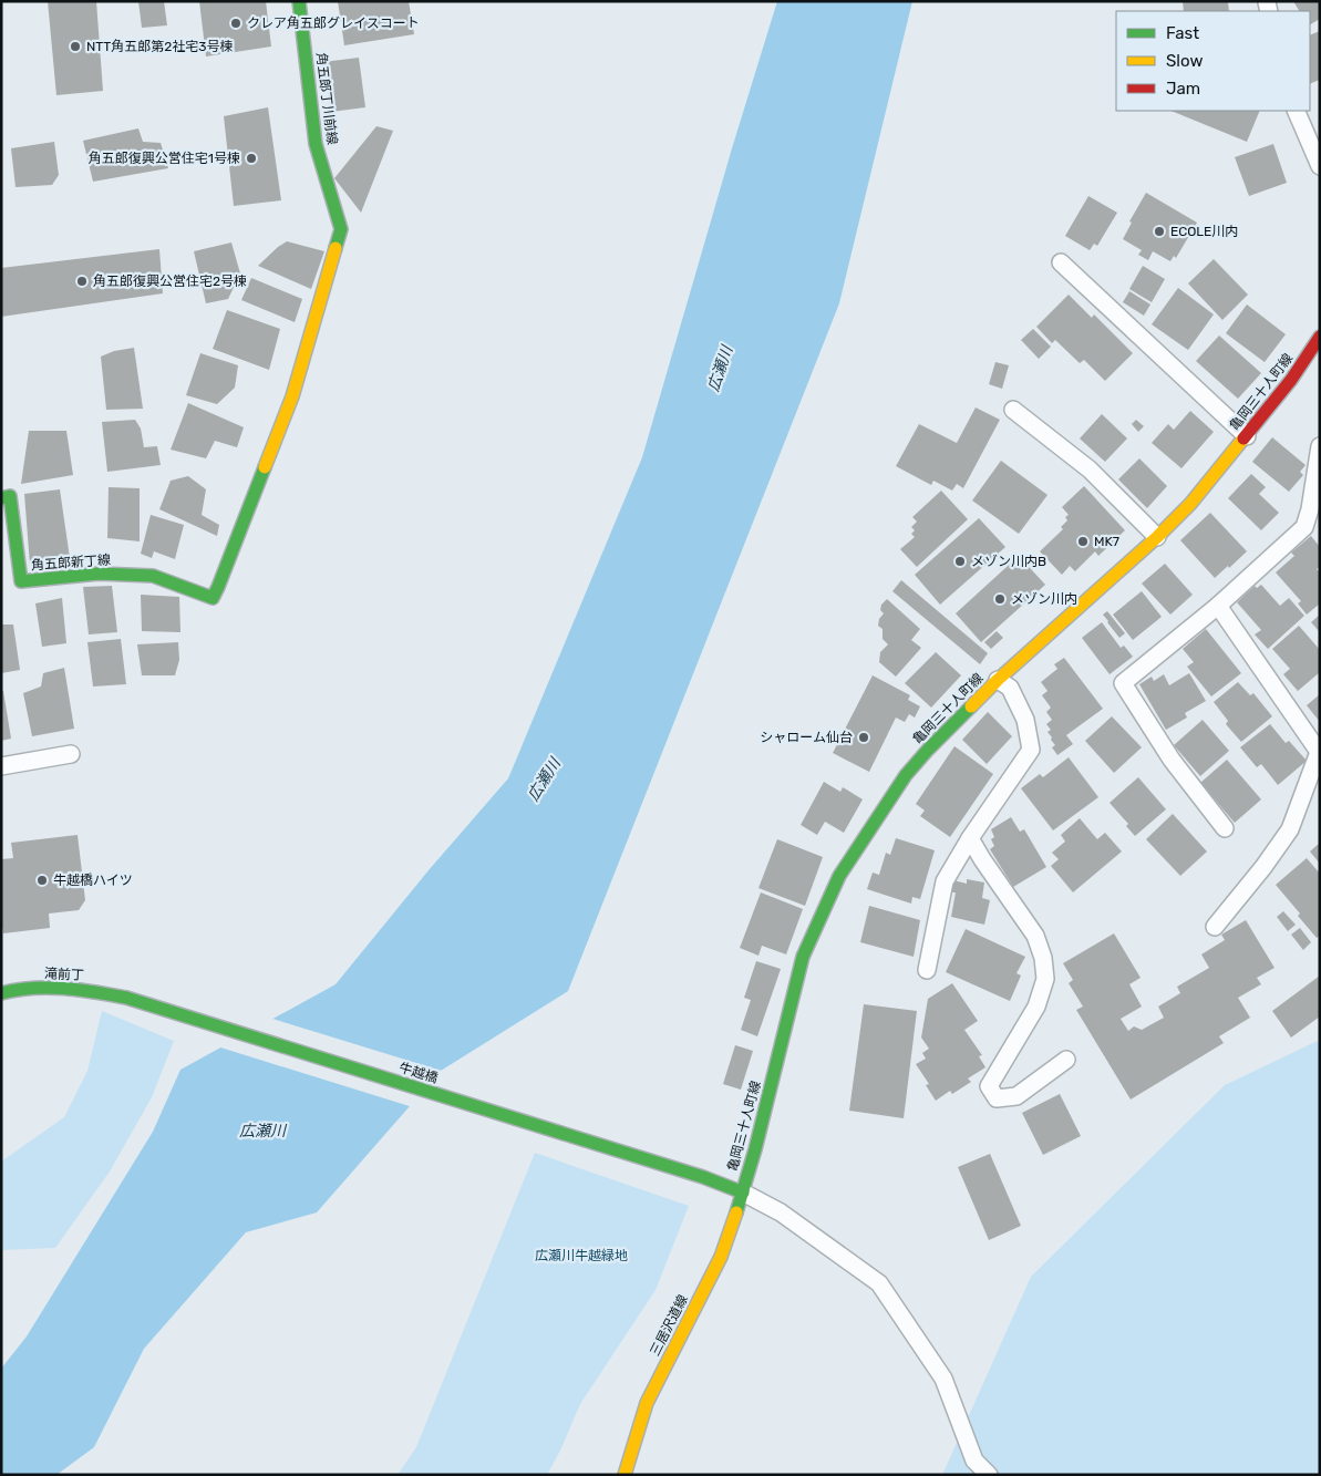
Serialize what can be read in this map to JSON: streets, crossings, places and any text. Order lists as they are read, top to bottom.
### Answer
{
  "streets": {
    "street": [
      "角五郎丁川前線",
      "亀岡三十人町線",
      "角五郎新丁線",
      "滝前丁",
      "牛越橋",
      "三居沢道線"
    ]
  },
  "crossings": [
    ["角五郎丁川前線", "角五郎新丁線"],
    ["亀岡三十人町線", "牛越橋"],
    ["亀岡三十人町線", "三居沢道線"],
    ["滝前丁", "牛越橋"],
    ["牛越橋", "三居沢道線"]
  ],
  "water": ["広瀬川"],
  "parks": ["広瀬川牛越緑地"],
  "places": [
    "クレア角五郎グレイスコート",
    "NTT角五郎第2社宅3号棟",
    "角五郎復興公営住宅1号棟",
    "ECOLE川内",
    "角五郎復興公営住宅2号棟",
    "MK7",
    "メゾン川内B",
    "メゾン川内",
    "シャローム仙台",
    "牛越橋ハイツ"
  ],
  "legend": ["Fast", "Slow", "Jam"]
}
